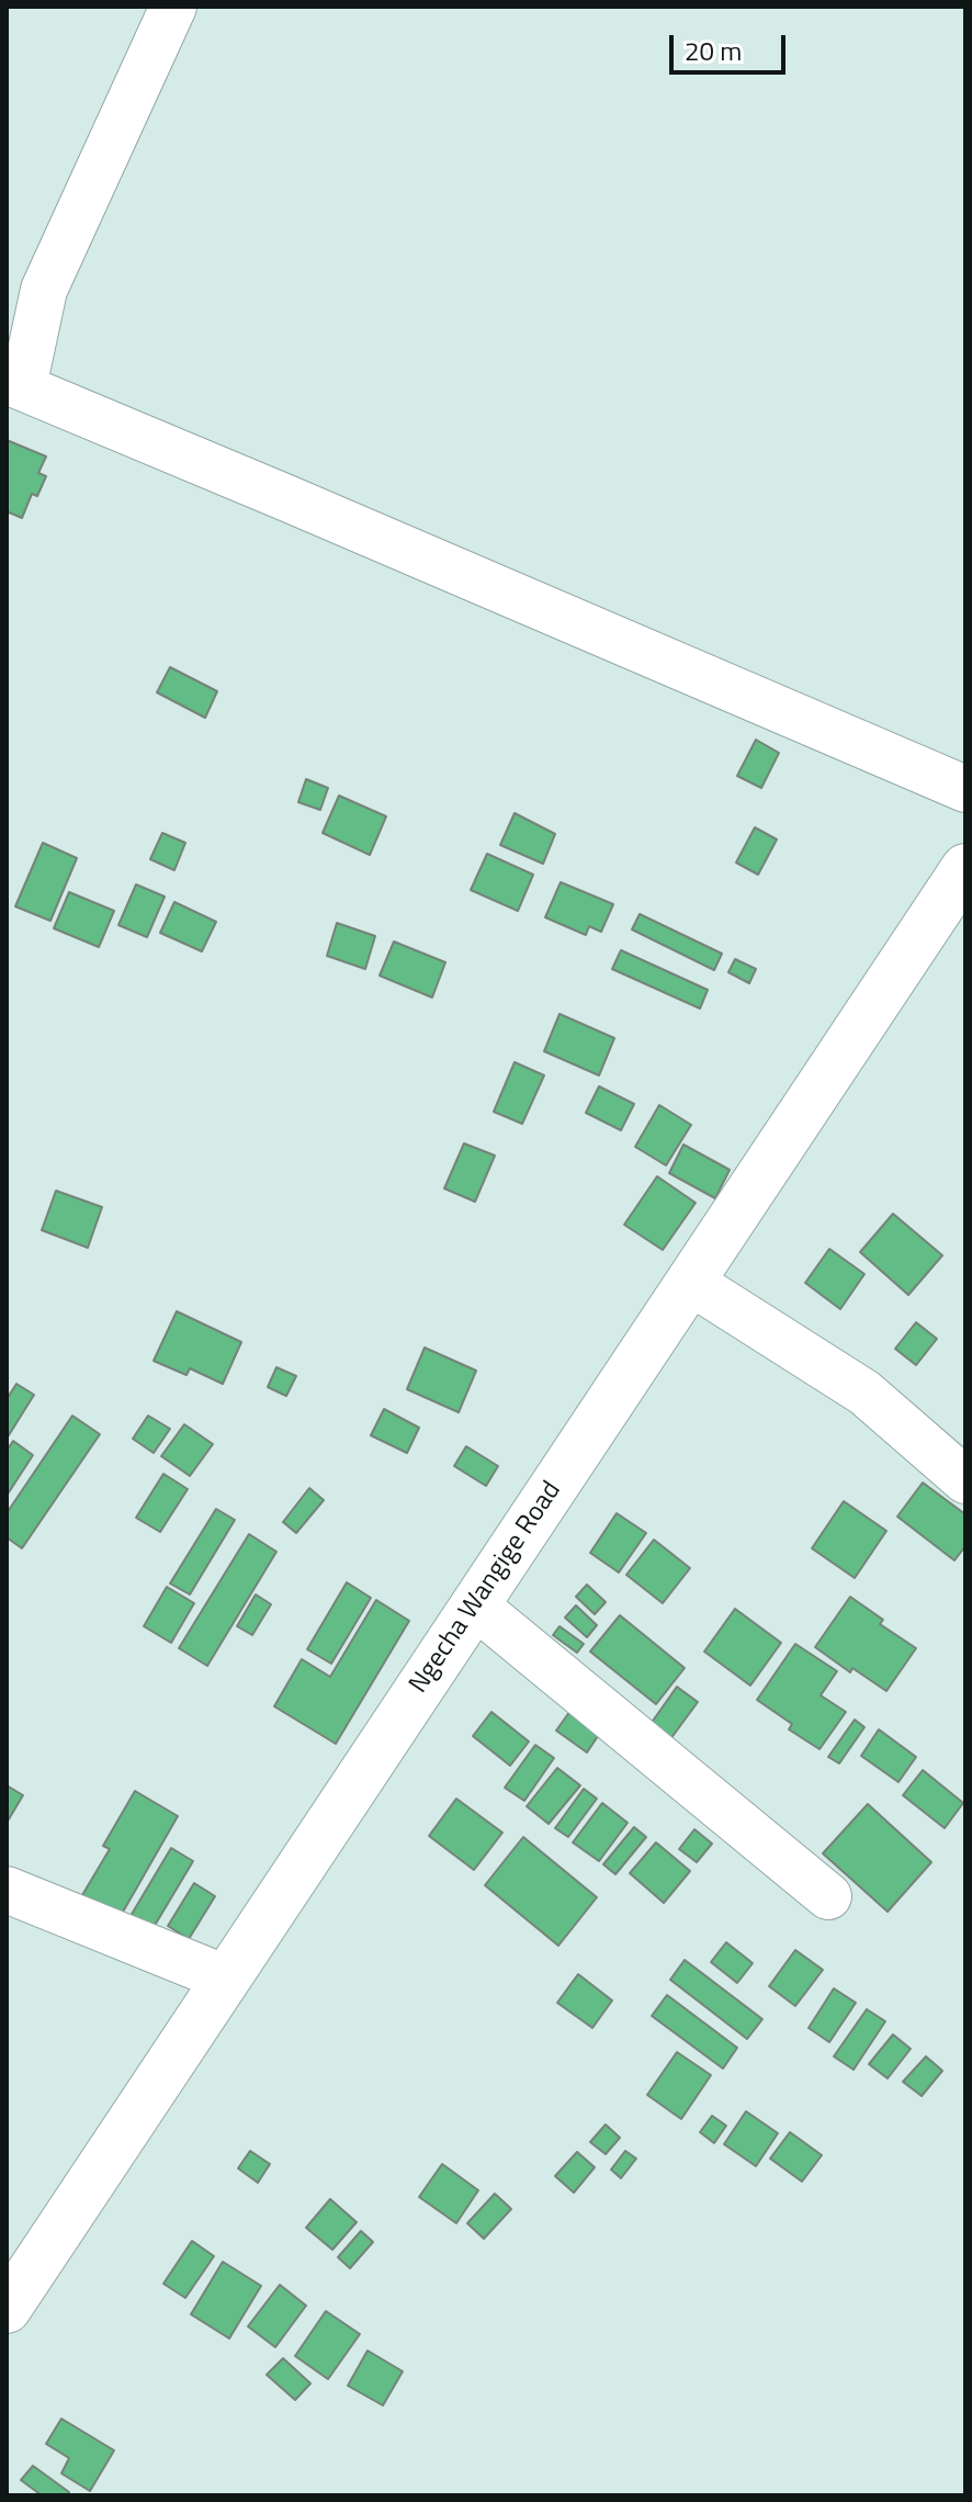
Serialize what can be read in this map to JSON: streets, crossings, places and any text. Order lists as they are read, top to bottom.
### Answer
{
  "streets": {
    "street": ["Ngecha Wangige Road"]
  },
  "scale_bar": "20 m"
}
